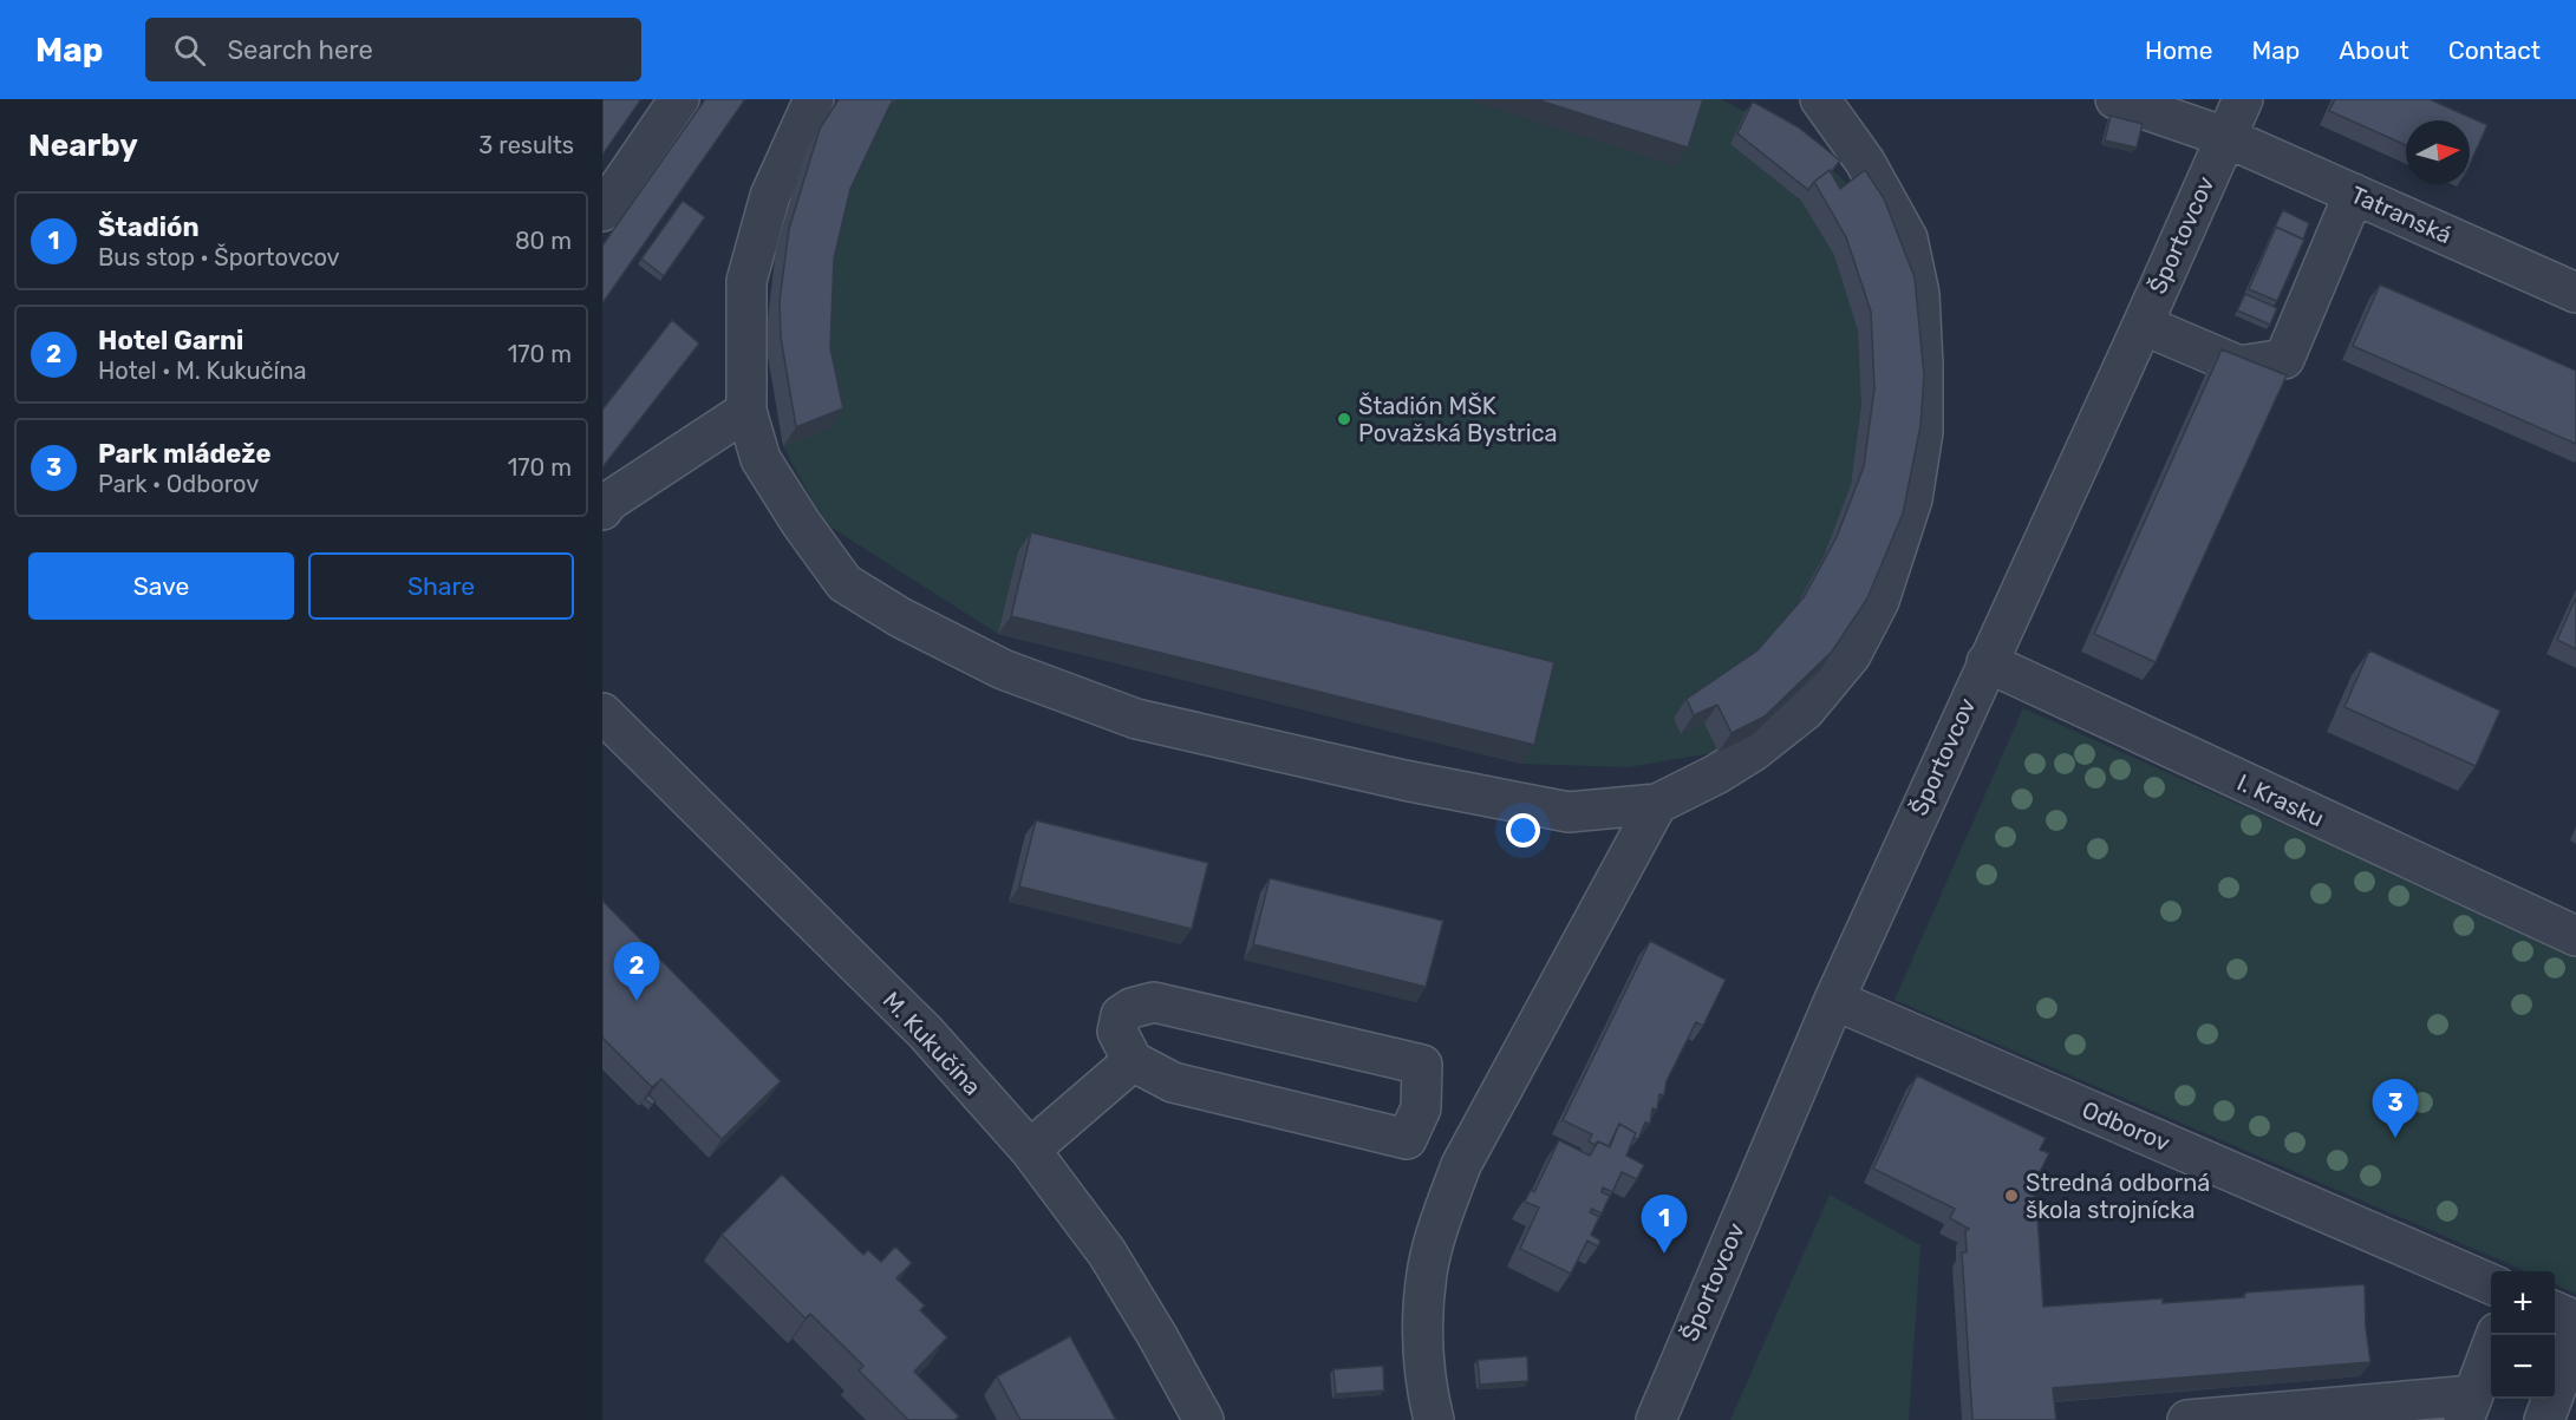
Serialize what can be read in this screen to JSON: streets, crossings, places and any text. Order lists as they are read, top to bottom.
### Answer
{
  "streets": {
    "street": [
      "Tatranská",
      "Športovcov",
      "I. Krasku",
      "M. Kukučína",
      "Odborov"
    ]
  },
  "crossings": [
    ["Tatranská", "Športovcov"],
    ["Športovcov", "I. Krasku"],
    ["Športovcov", "Odborov"]
  ],
  "places": ["Štadión MŠK Považská Bystrica", "Stredná odborná škola strojnícka"],
  "north": "right",
  "page": {
    "header": "Map",
    "search": "Search here",
    "nav": [
      "Home",
      "Map",
      "About",
      "Contact"
    ],
    "heading": ["Nearby", "3 results"],
    "list": [
      {
        "mark": "1",
        "name": "Štadión",
        "note": "Bus stop · Športovcov",
        "value": "80 m"
      },
      {
        "mark": "2",
        "name": "Hotel Garni",
        "note": "Hotel · M. Kukučína",
        "value": "170 m"
      },
      {
        "mark": "3",
        "name": "Park mládeže",
        "note": "Park · Odborov",
        "value": "170 m"
      }
    ],
    "buttons": ["Save", "Share"],
    "pins": ["2", "3", "1"],
    "map_buttons": ["+", "−"]
  }
}
